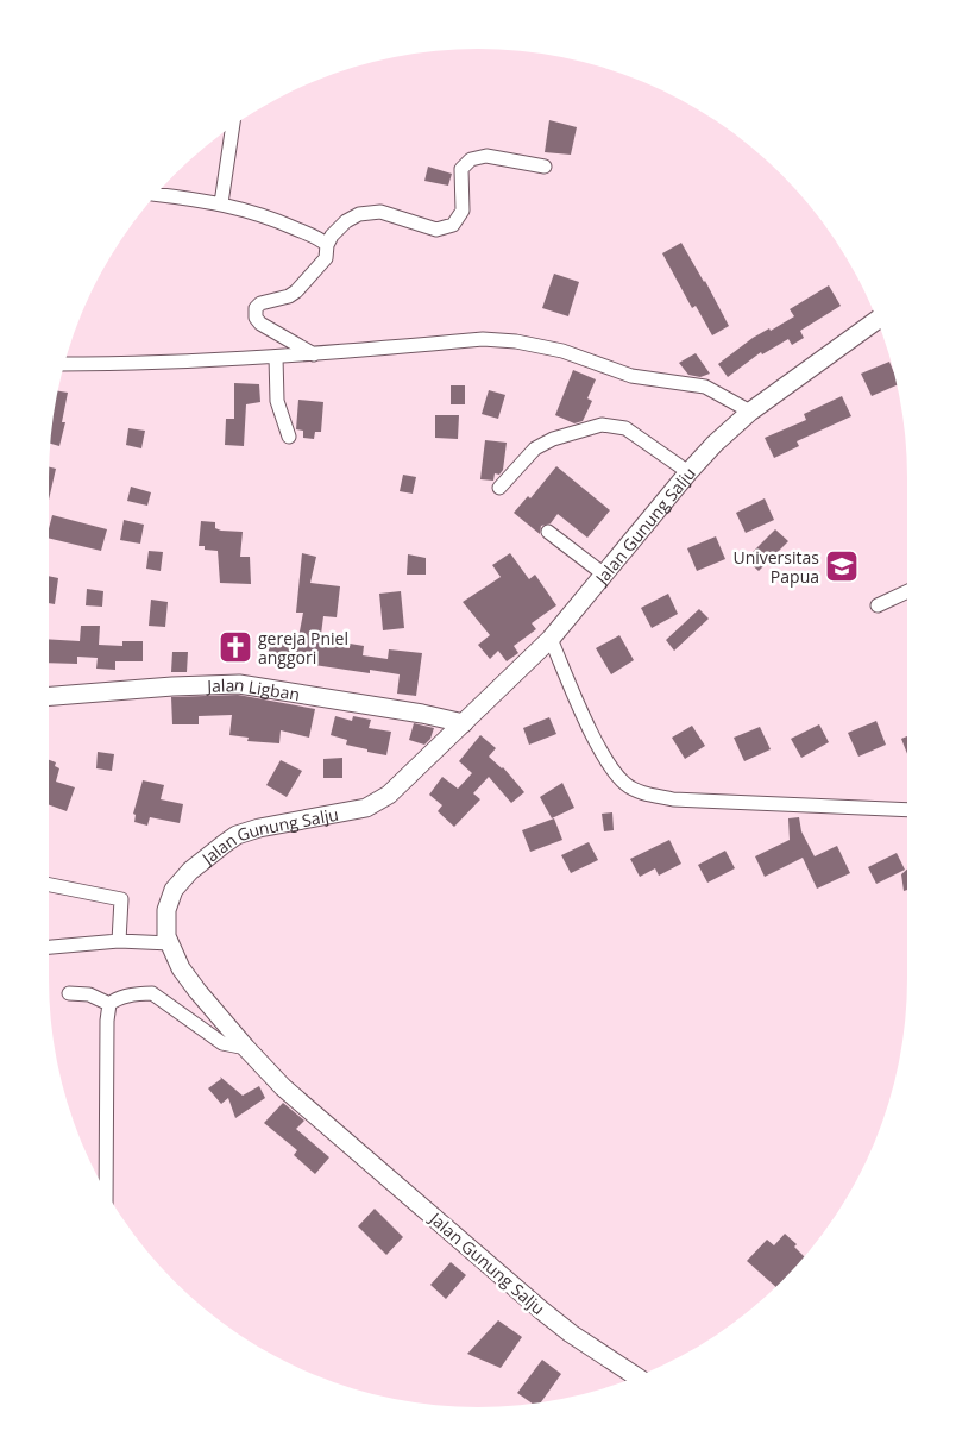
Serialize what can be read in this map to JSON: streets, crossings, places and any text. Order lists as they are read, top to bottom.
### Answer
{
  "streets": {
    "main road": ["Jalan Gunung Salju", "Jalan Ligban"]
  },
  "crossings": [
    ["Jalan Gunung Salju", "Jalan Ligban"]
  ],
  "places": {
    "school or university": ["Universitas Papua"],
    "church": ["gereja Pniel anggori"]
  }
}
